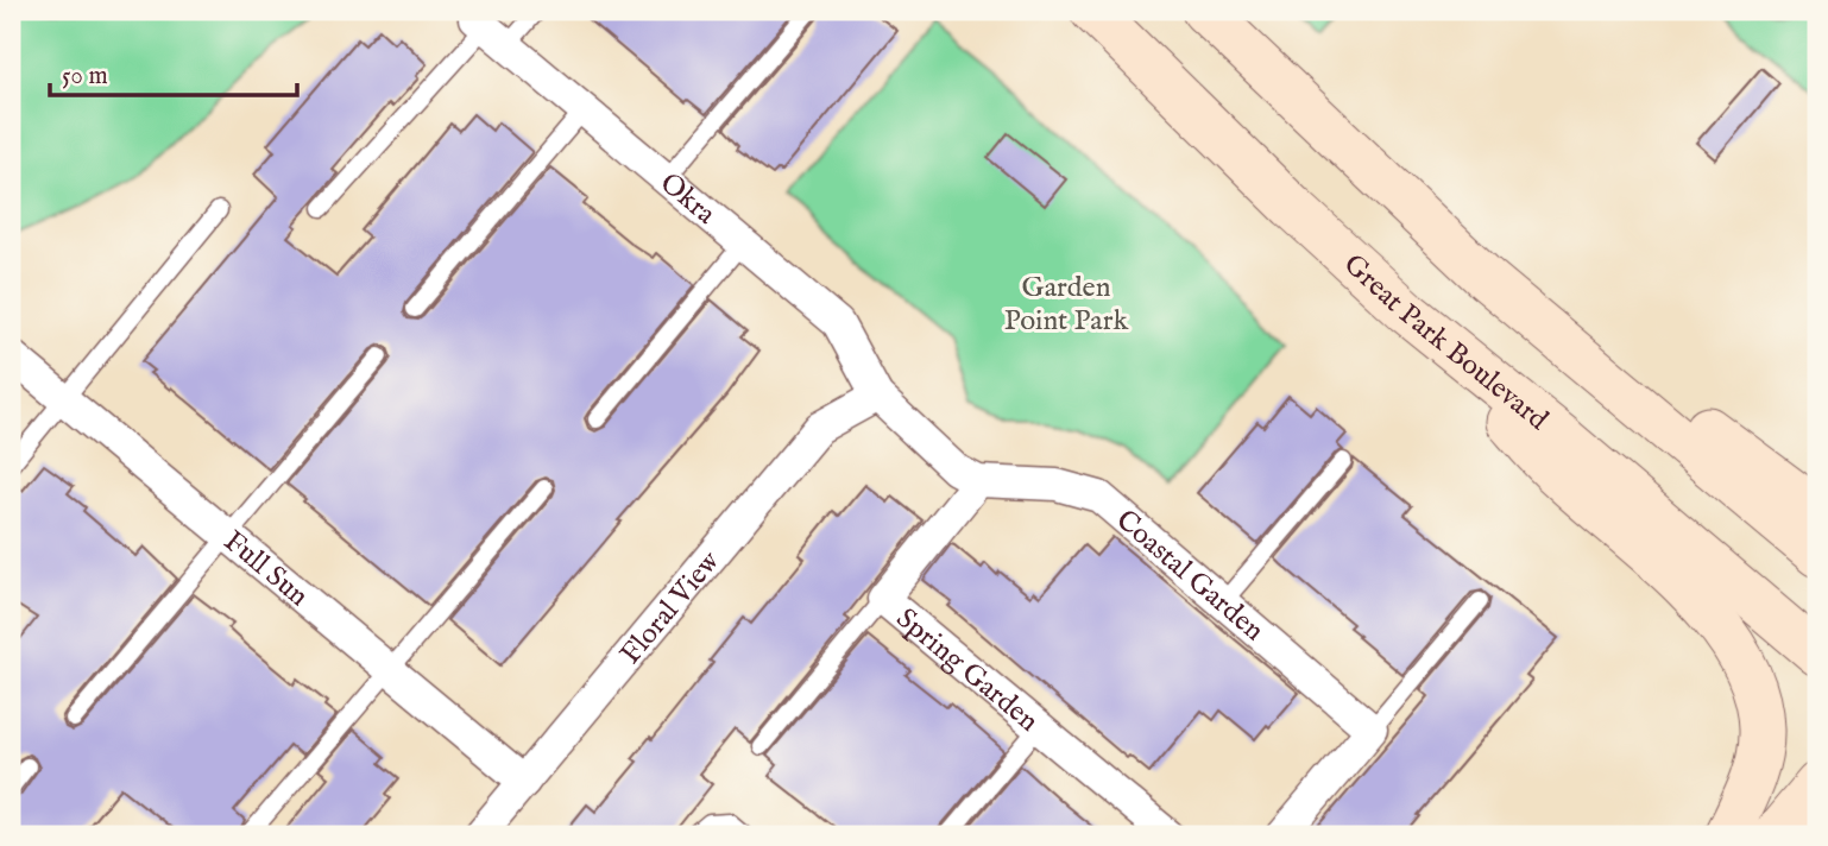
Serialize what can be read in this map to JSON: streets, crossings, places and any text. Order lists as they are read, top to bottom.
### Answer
{
  "streets": {
    "main road": ["Great Park Boulevard"],
    "street": [
      "Okra",
      "Full Sun",
      "Coastal Garden",
      "Floral View",
      "Spring Garden"
    ]
  },
  "crossings": [
    ["Okra", "Floral View"],
    ["Full Sun", "Floral View"],
    ["Coastal Garden", "Spring Garden"]
  ],
  "parks": ["Garden Point Park"],
  "scale_bar": "50 m"
}
